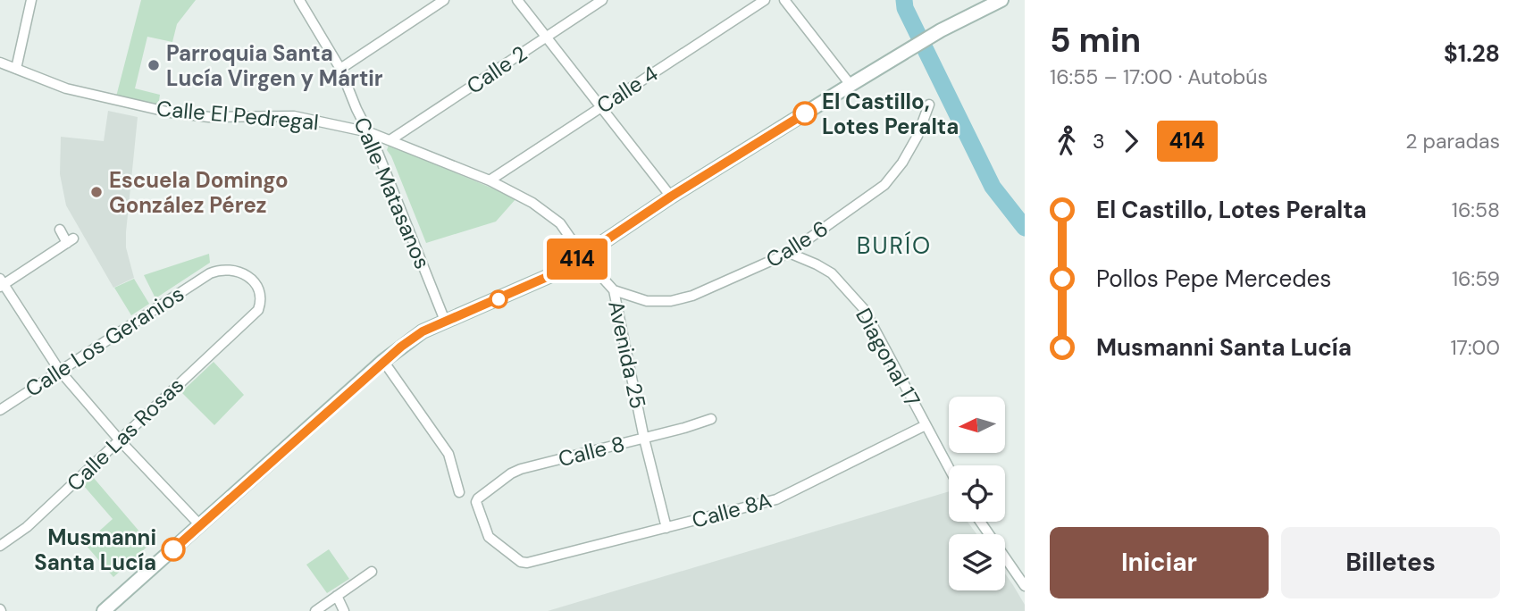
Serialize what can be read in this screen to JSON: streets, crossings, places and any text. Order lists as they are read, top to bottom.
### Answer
{
  "streets": {
    "street": [
      "Calle 2",
      "Calle 4",
      "Calle El Pedregal",
      "Calle Matasanos",
      "Calle 6",
      "Calle Los Geranios",
      "Avenida 25",
      "Diagonal 17",
      "Calle Las Rosas",
      "Calle 8",
      "Calle 8A"
    ]
  },
  "crossings": [
    ["Calle 2", "Avenida 25"],
    ["Calle 4", "Avenida 25"],
    ["Calle El Pedregal", "Calle Matasanos"],
    ["Calle El Pedregal", "Avenida 25"],
    ["Calle Matasanos", "Avenida 25"],
    ["Calle 6", "Avenida 25"],
    ["Calle 6", "Diagonal 17"],
    ["Calle Los Geranios", "Calle Las Rosas"],
    ["Avenida 25", "Calle 8"],
    ["Avenida 25", "Calle 8A"],
    ["Diagonal 17", "Calle 8A"],
    ["Calle 8", "Calle 8A"]
  ],
  "districts": ["BURÍO"],
  "places": [
    "Parroquia Santa Lucía Virgen y Mártir",
    "El Castillo, Lotes Peralta",
    "Escuela Domingo González Pérez",
    "Musmanni Santa Lucía"
  ],
  "lines": ["bus line 414"],
  "north": "left",
  "page": {
    "on_map": "414",
    "heading": ["5 min", "16:55 – 17:00 · Autobús", "$1.28"],
    "legs": ["3", "414", "2 paradas"],
    "list": [
      {
        "name": "El Castillo, Lotes Peralta",
        "value": "16:58"
      },
      {
        "name": "Pollos Pepe Mercedes",
        "value": "16:59"
      },
      {
        "name": "Musmanni Santa Lucía",
        "value": "17:00"
      }
    ],
    "buttons": ["Iniciar", "Billetes"]
  }
}
